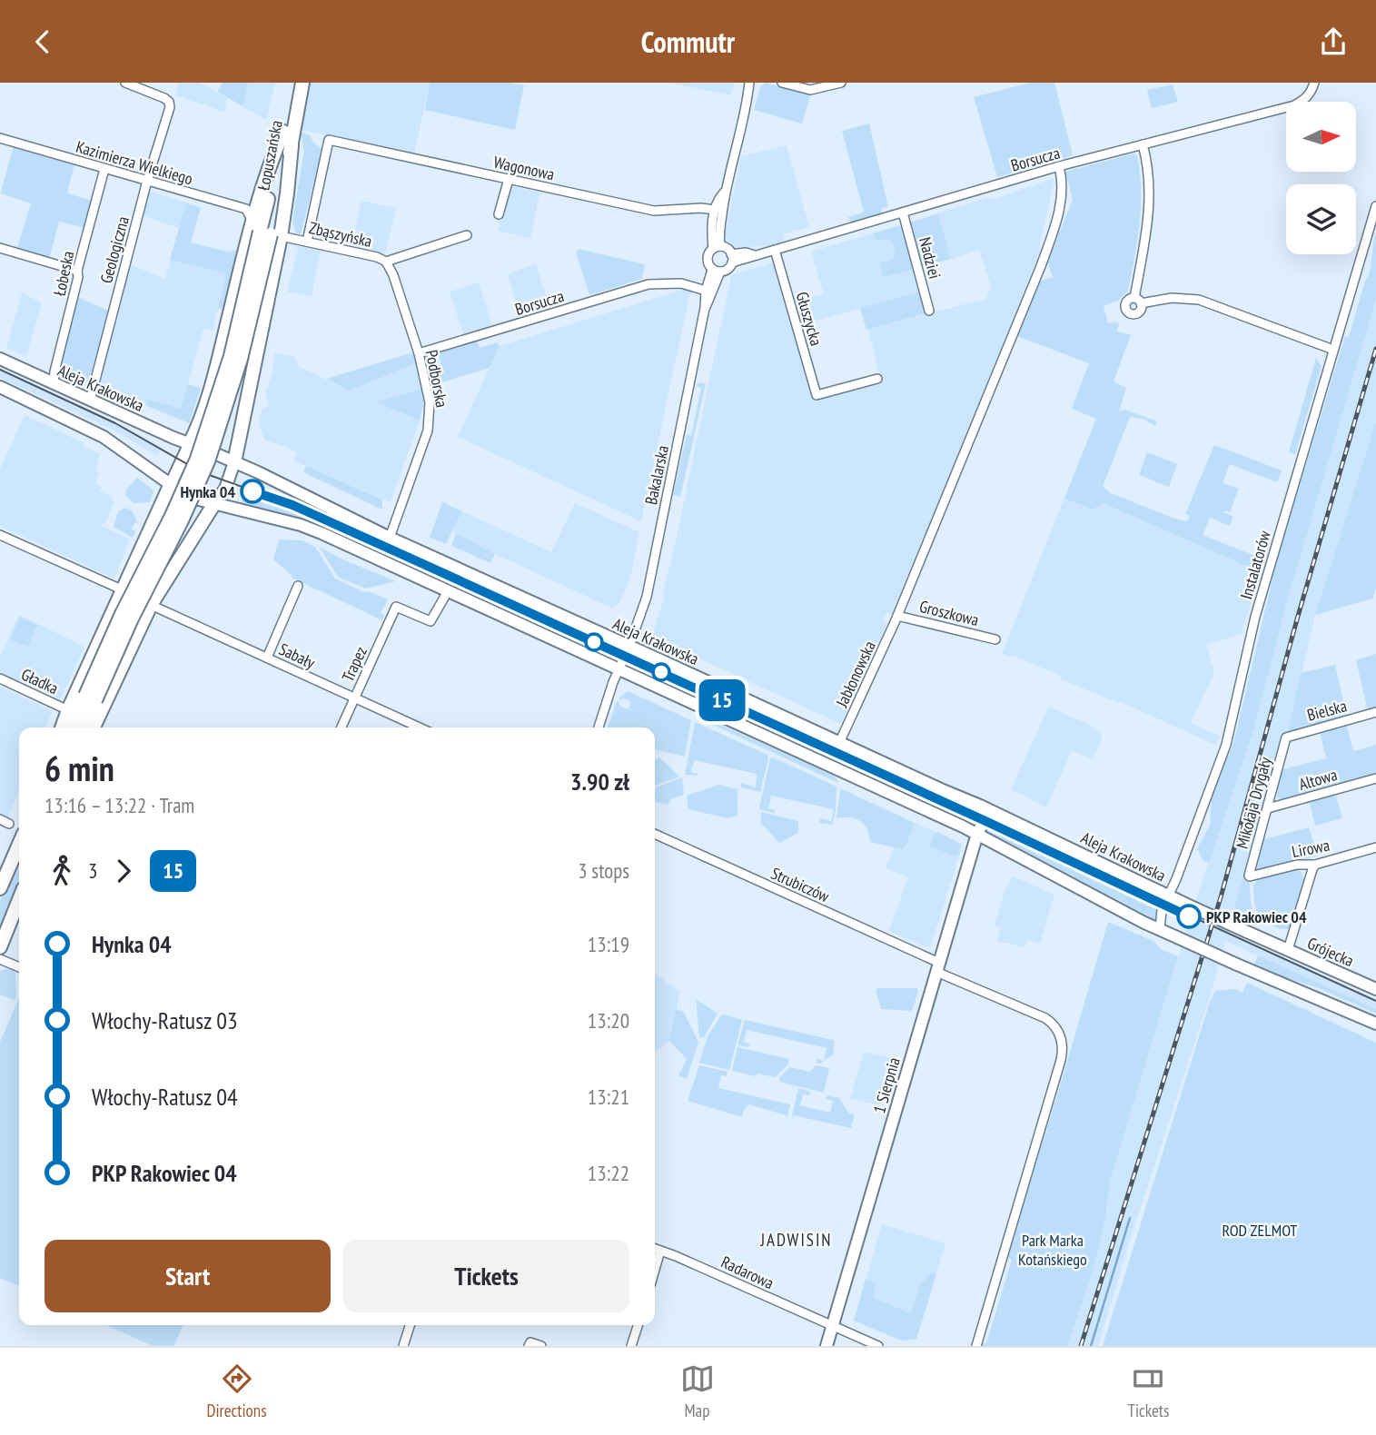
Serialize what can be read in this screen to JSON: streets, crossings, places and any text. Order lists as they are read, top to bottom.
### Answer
{
  "streets": {
    "main road": [
      "Łopuszańska",
      "Aleja Krakowska",
      "Grójecka",
      "1 Sierpnia"
    ],
    "street": [
      "Borsucza",
      "Kazimierza Wielkiego",
      "Wagonowa",
      "Zbąszyńska",
      "Geologiczna",
      "Nadziei",
      "Łobeska",
      "Głuszycka",
      "Podborska",
      "Bakalarska",
      "Instalatorów",
      "Groszkowa",
      "Sabały",
      "Trapez",
      "Jabłonowska",
      "Gładka",
      "Bielska",
      "Altowa",
      "Mikołaja Drygały",
      "Lirowa",
      "Strubiczów",
      "Radarowa"
    ]
  },
  "crossings": [
    ["Łopuszańska", "Kazimierza Wielkiego"],
    ["Łopuszańska", "Zbąszyńska"],
    ["Borsucza", "Nadziei"],
    ["Borsucza", "Głuszycka"],
    ["Borsucza", "Podborska"],
    ["Borsucza", "Bakalarska"],
    ["Borsucza", "Jabłonowska"],
    ["Kazimierza Wielkiego", "Zbąszyńska"],
    ["Kazimierza Wielkiego", "Geologiczna"],
    ["Kazimierza Wielkiego", "Łobeska"],
    ["Wagonowa", "Zbąszyńska"],
    ["Zbąszyńska", "Podborska"],
    ["Geologiczna", "Aleja Krakowska"],
    ["Łobeska", "Aleja Krakowska"],
    ["Podborska", "Aleja Krakowska"],
    ["Aleja Krakowska", "Bakalarska"],
    ["Aleja Krakowska", "Instalatorów"],
    ["Aleja Krakowska", "Jabłonowska"],
    ["Aleja Krakowska", "Grójecka"],
    ["Instalatorów", "Grójecka"],
    ["Groszkowa", "Jabłonowska"],
    ["Sabały", "Trapez"],
    ["Bielska", "Mikołaja Drygały"],
    ["Altowa", "Mikołaja Drygały"],
    ["Mikołaja Drygały", "Lirowa"],
    ["Strubiczów", "1 Sierpnia"],
    ["1 Sierpnia", "Radarowa"]
  ],
  "districts": ["JADWISIN"],
  "parks": ["ROD ZELMOT", "Park Marka Kotańskiego"],
  "places": ["Hynka 04", "PKP Rakowiec 04"],
  "lines": ["tram line 15"],
  "north": "right",
  "page": {
    "header": "Commutr",
    "on_map": "15",
    "heading": ["6 min", "13:16 – 13:22 · Tram", "3.90 zł"],
    "legs": ["3", "15", "3 stops"],
    "list": [
      {
        "name": "Hynka 04",
        "value": "13:19"
      },
      {
        "name": "Włochy-Ratusz 03",
        "value": "13:20"
      },
      {
        "name": "Włochy-Ratusz 04",
        "value": "13:21"
      },
      {
        "name": "PKP Rakowiec 04",
        "value": "13:22"
      }
    ],
    "buttons": ["Start", "Tickets"],
    "tabs": ["Directions", "Map", "Tickets"]
  }
}
